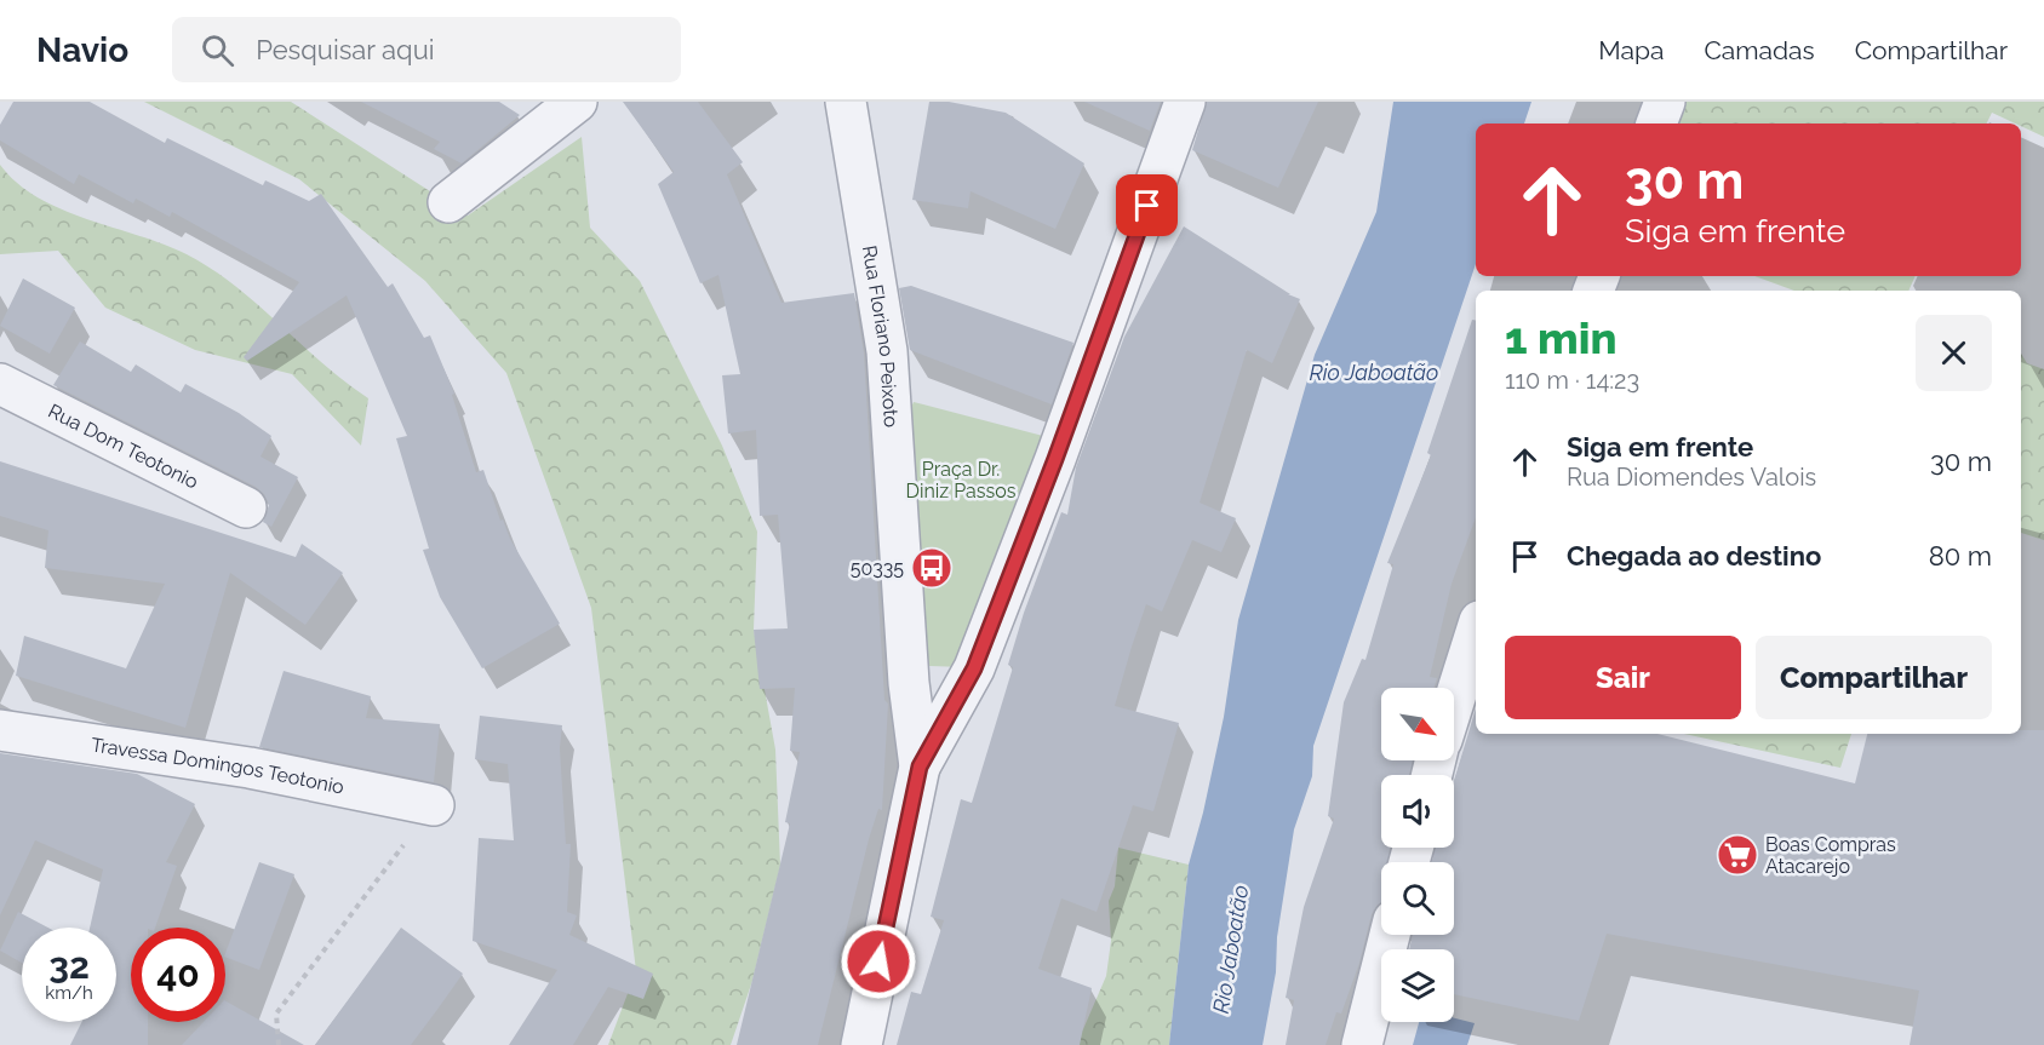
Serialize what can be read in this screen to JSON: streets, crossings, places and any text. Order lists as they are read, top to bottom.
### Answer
{
  "streets": {
    "street": ["Rua Floriano Peixoto", "Rua Dom Teotonio", "Travessa Domingos Teotonio"]
  },
  "water": ["Rio Jaboatão"],
  "parks": ["Praça Dr. Diniz Passos"],
  "places": {
    "bus stop": ["50335"],
    "supermarket": ["Boas Compras Atacarejo"]
  },
  "north": "bottom right",
  "page": {
    "header": "Navio",
    "search": "Pesquisar aqui",
    "nav": ["Mapa", "Camadas", "Compartilhar"],
    "turn": ["30 m", "Siga em frente"],
    "heading": ["1 min", "110 m · 14:23"],
    "list": [
      {
        "name": "Siga em frente",
        "note": "Rua Diomendes Valois",
        "value": "30 m"
      },
      {
        "name": "Chegada ao destino",
        "value": "80 m"
      }
    ],
    "buttons": ["Sair", "Compartilhar"],
    "speed": "32 km/h",
    "limit": "40"
  }
}
